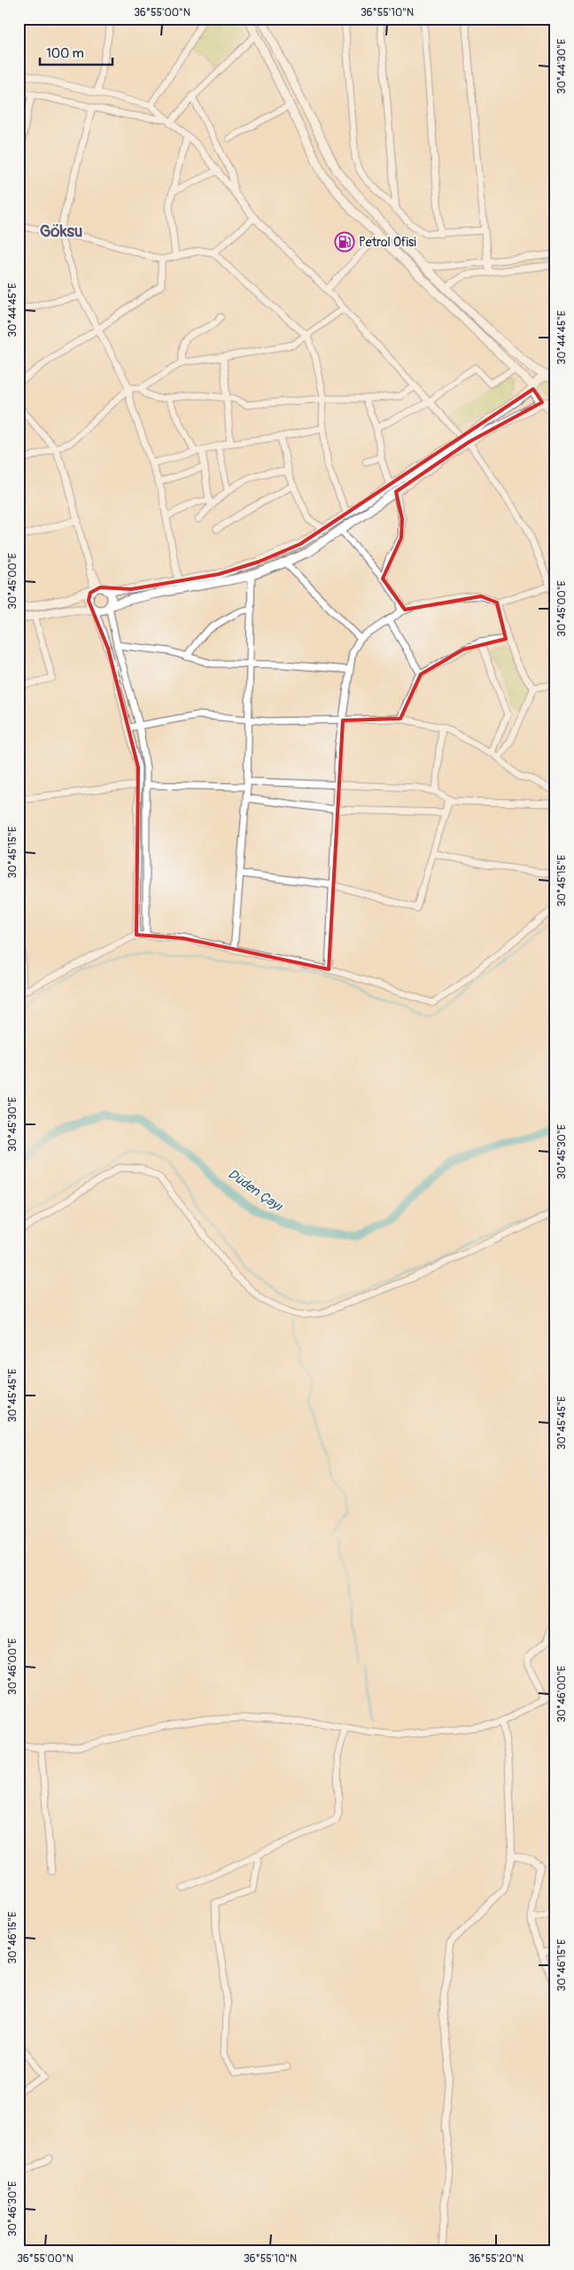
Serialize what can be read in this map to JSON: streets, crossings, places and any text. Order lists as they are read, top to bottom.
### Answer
{
  "districts": ["Göksu"],
  "water": ["Düden Çayı"],
  "places": {
    "fuel station": ["Petrol Ofisi"]
  },
  "scale_bar": "100 m",
  "coordinates": [
    "36°55'00\"N",
    "36°55'10\"N",
    "30°44'30\"E",
    "30°44'45\"E",
    "30°45'00\"E",
    "30°45'15\"E",
    "30°45'30\"E",
    "30°45'45\"E",
    "30°46'00\"E",
    "30°46'15\"E",
    "30°46'30\"E",
    "36°55'20\"N"
  ]
}
